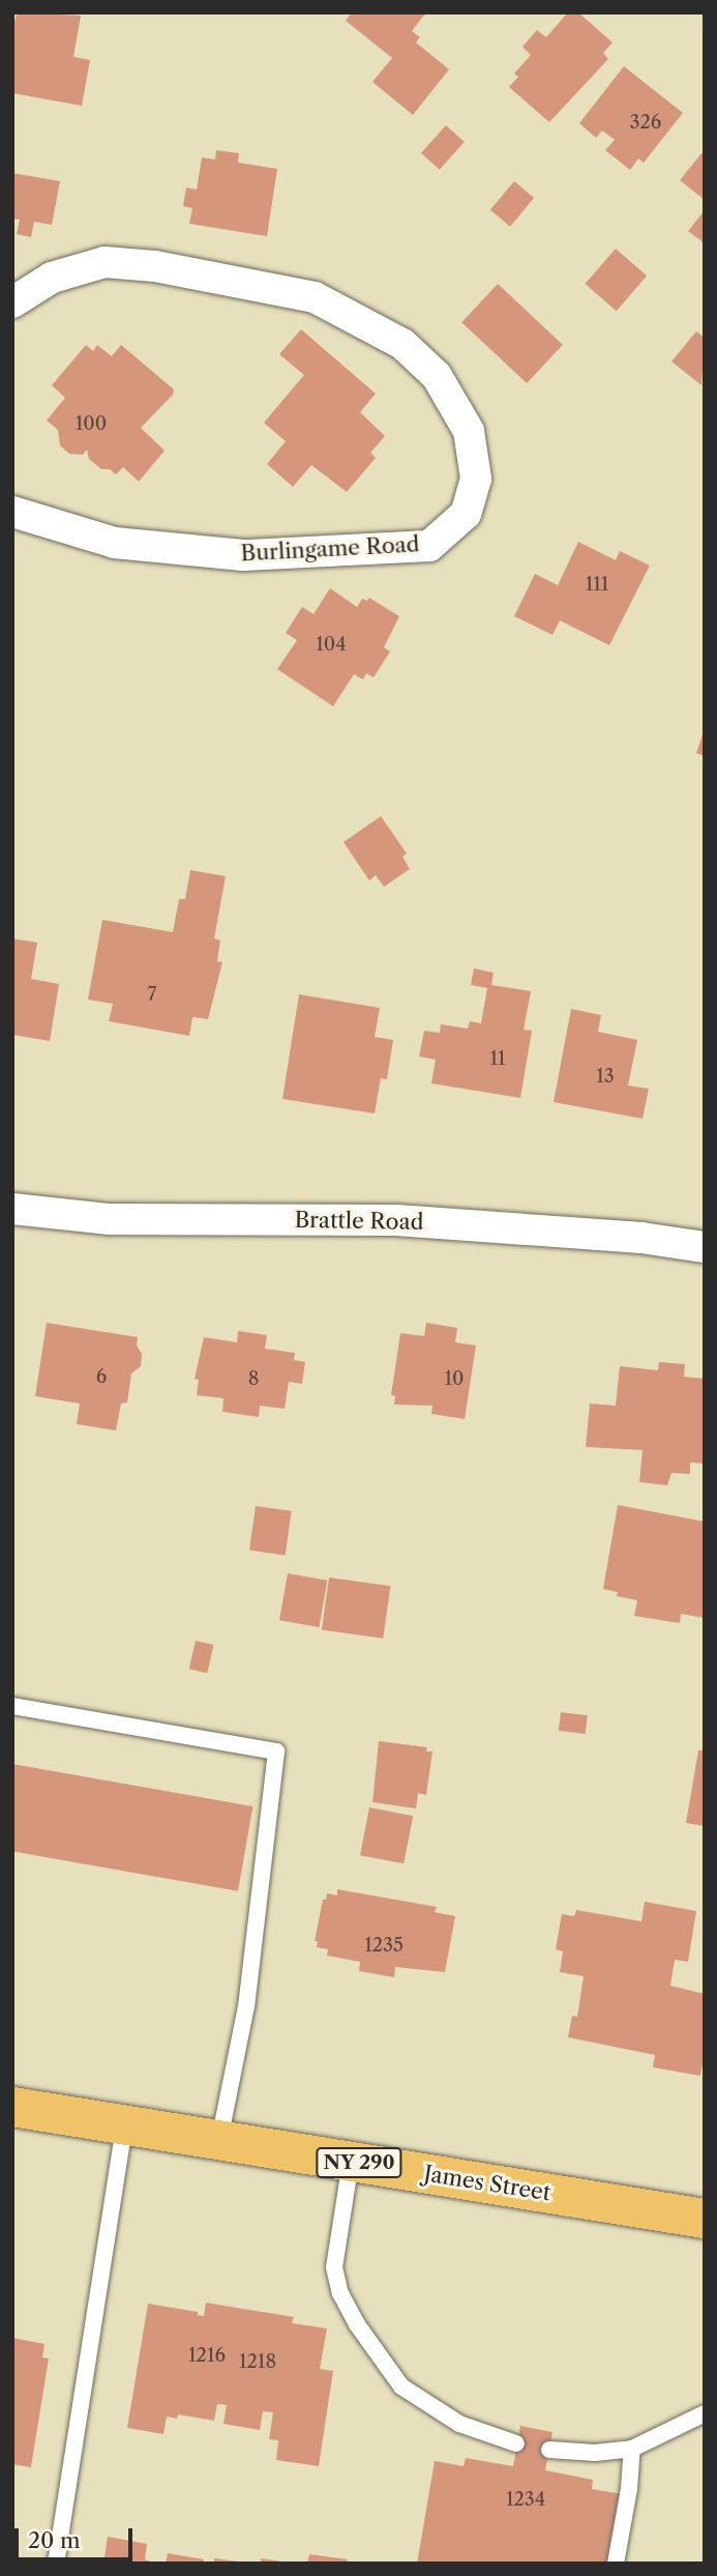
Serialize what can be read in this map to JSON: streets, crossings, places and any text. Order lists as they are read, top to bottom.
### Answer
{
  "streets": {
    "main road": ["NY 290", "James Street"],
    "street": ["Burlingame Road", "Brattle Road"]
  },
  "house_numbers": [
    "326",
    "100",
    "111",
    "104",
    "7",
    "11",
    "13",
    "6",
    "8",
    "10",
    "1235",
    "1216",
    "1218",
    "1234"
  ],
  "scale_bar": "20 m"
}
